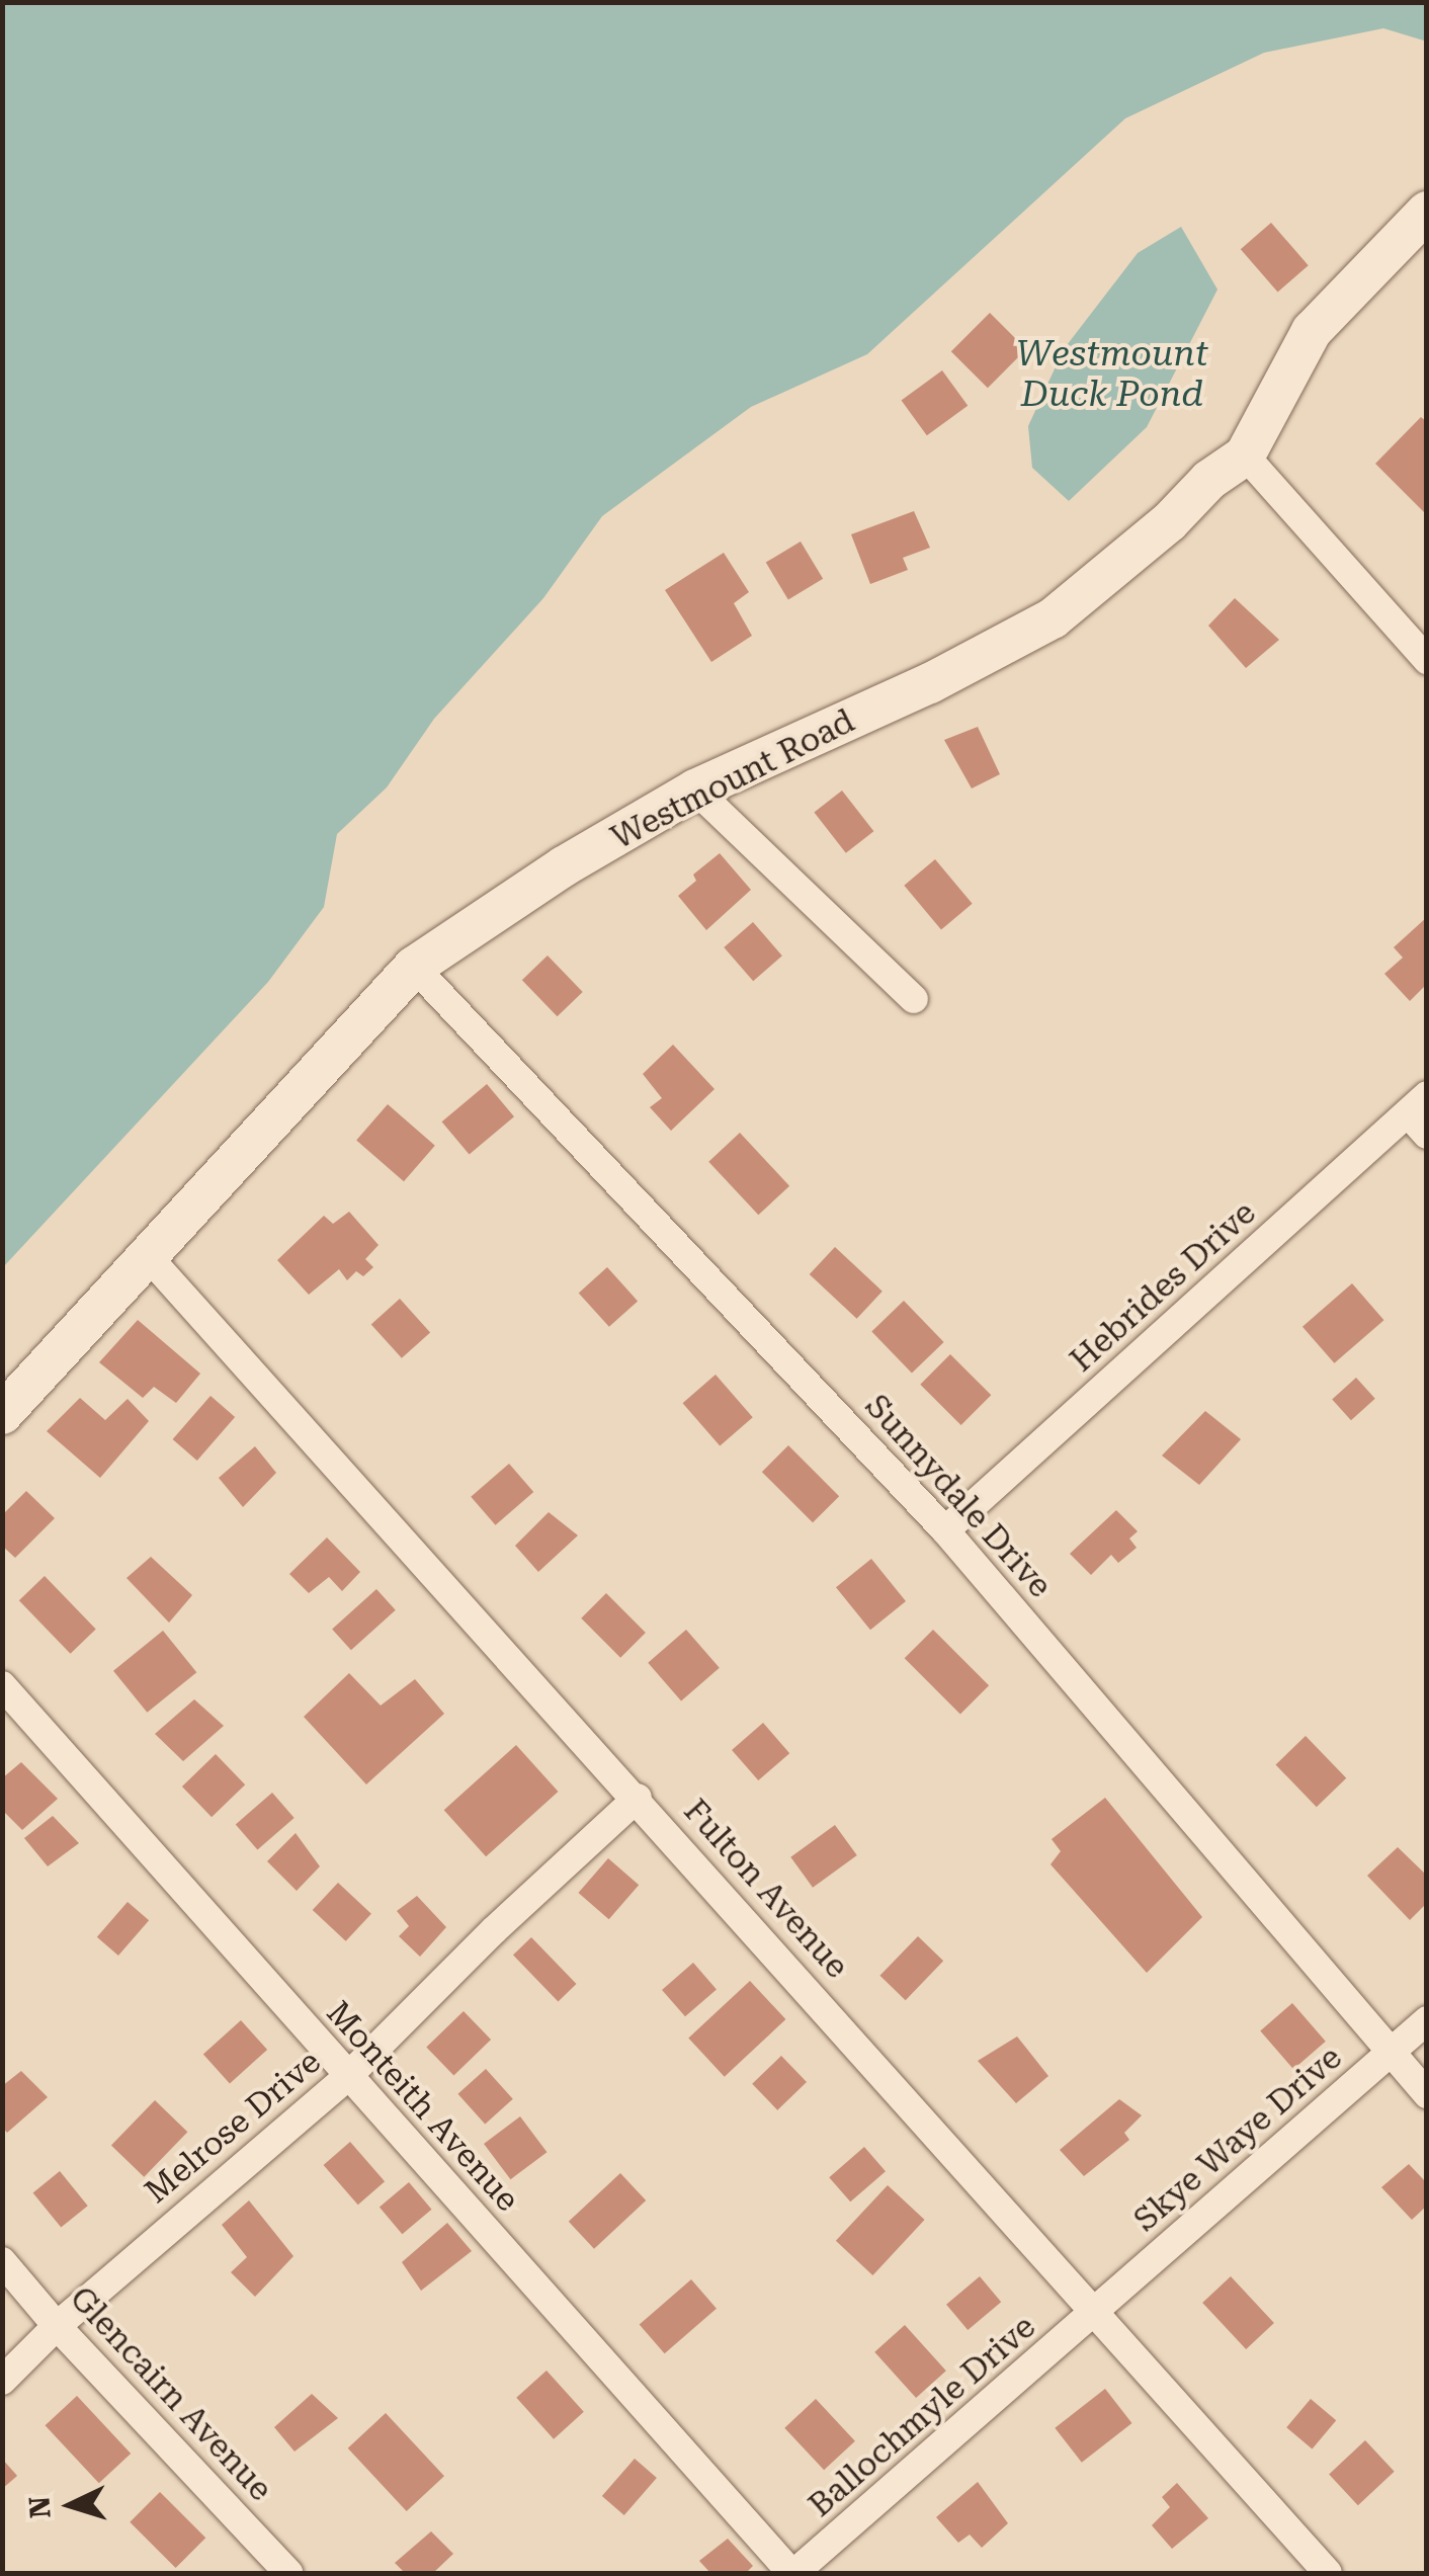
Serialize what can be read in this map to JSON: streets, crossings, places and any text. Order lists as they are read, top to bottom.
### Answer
{
  "streets": {
    "main road": ["Westmount Road"],
    "street": [
      "Hebrides Drive",
      "Sunnydale Drive",
      "Fulton Avenue",
      "Monteith Avenue",
      "Melrose Drive",
      "Skye Waye Drive",
      "Glencairn Avenue",
      "Ballochmyle Drive"
    ]
  },
  "crossings": [
    ["Westmount Road", "Sunnydale Drive"],
    ["Westmount Road", "Fulton Avenue"],
    ["Hebrides Drive", "Sunnydale Drive"],
    ["Sunnydale Drive", "Skye Waye Drive"],
    ["Fulton Avenue", "Melrose Drive"],
    ["Fulton Avenue", "Skye Waye Drive"],
    ["Fulton Avenue", "Ballochmyle Drive"],
    ["Monteith Avenue", "Melrose Drive"],
    ["Monteith Avenue", "Ballochmyle Drive"],
    ["Melrose Drive", "Glencairn Avenue"],
    ["Skye Waye Drive", "Ballochmyle Drive"]
  ],
  "water": ["Westmount Duck Pond"],
  "north": "left"
}
